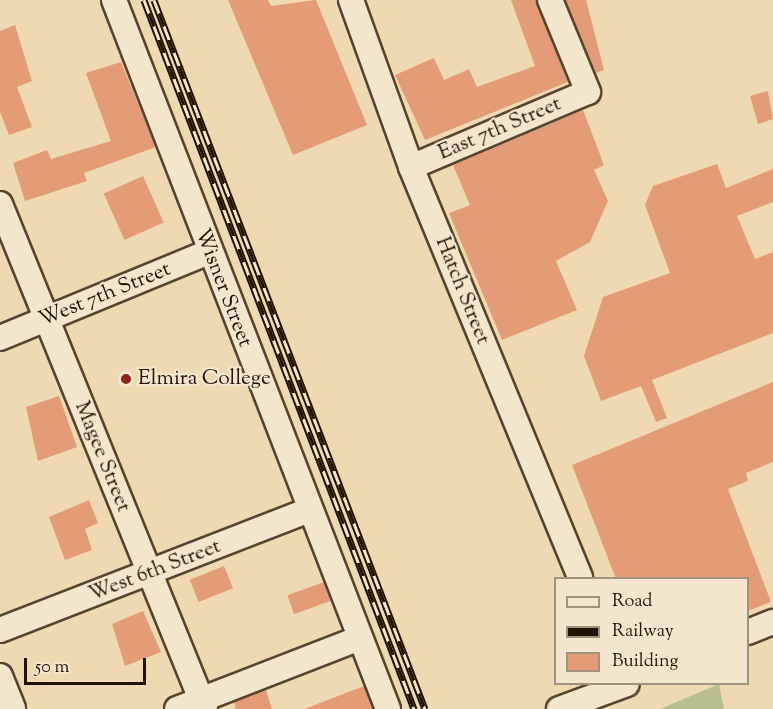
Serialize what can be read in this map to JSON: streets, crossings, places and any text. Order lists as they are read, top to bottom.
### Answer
{
  "streets": {
    "street": [
      "East 7th Street",
      "Wisner Street",
      "Hatch Street",
      "West 7th Street",
      "Magee Street",
      "West 6th Street"
    ]
  },
  "crossings": [
    ["East 7th Street", "Hatch Street"],
    ["Wisner Street", "West 7th Street"],
    ["Wisner Street", "West 6th Street"],
    ["West 7th Street", "Magee Street"],
    ["Magee Street", "West 6th Street"]
  ],
  "places": ["Elmira College"],
  "legend": ["Road", "Railway", "Building"],
  "scale_bar": "50 m"
}
